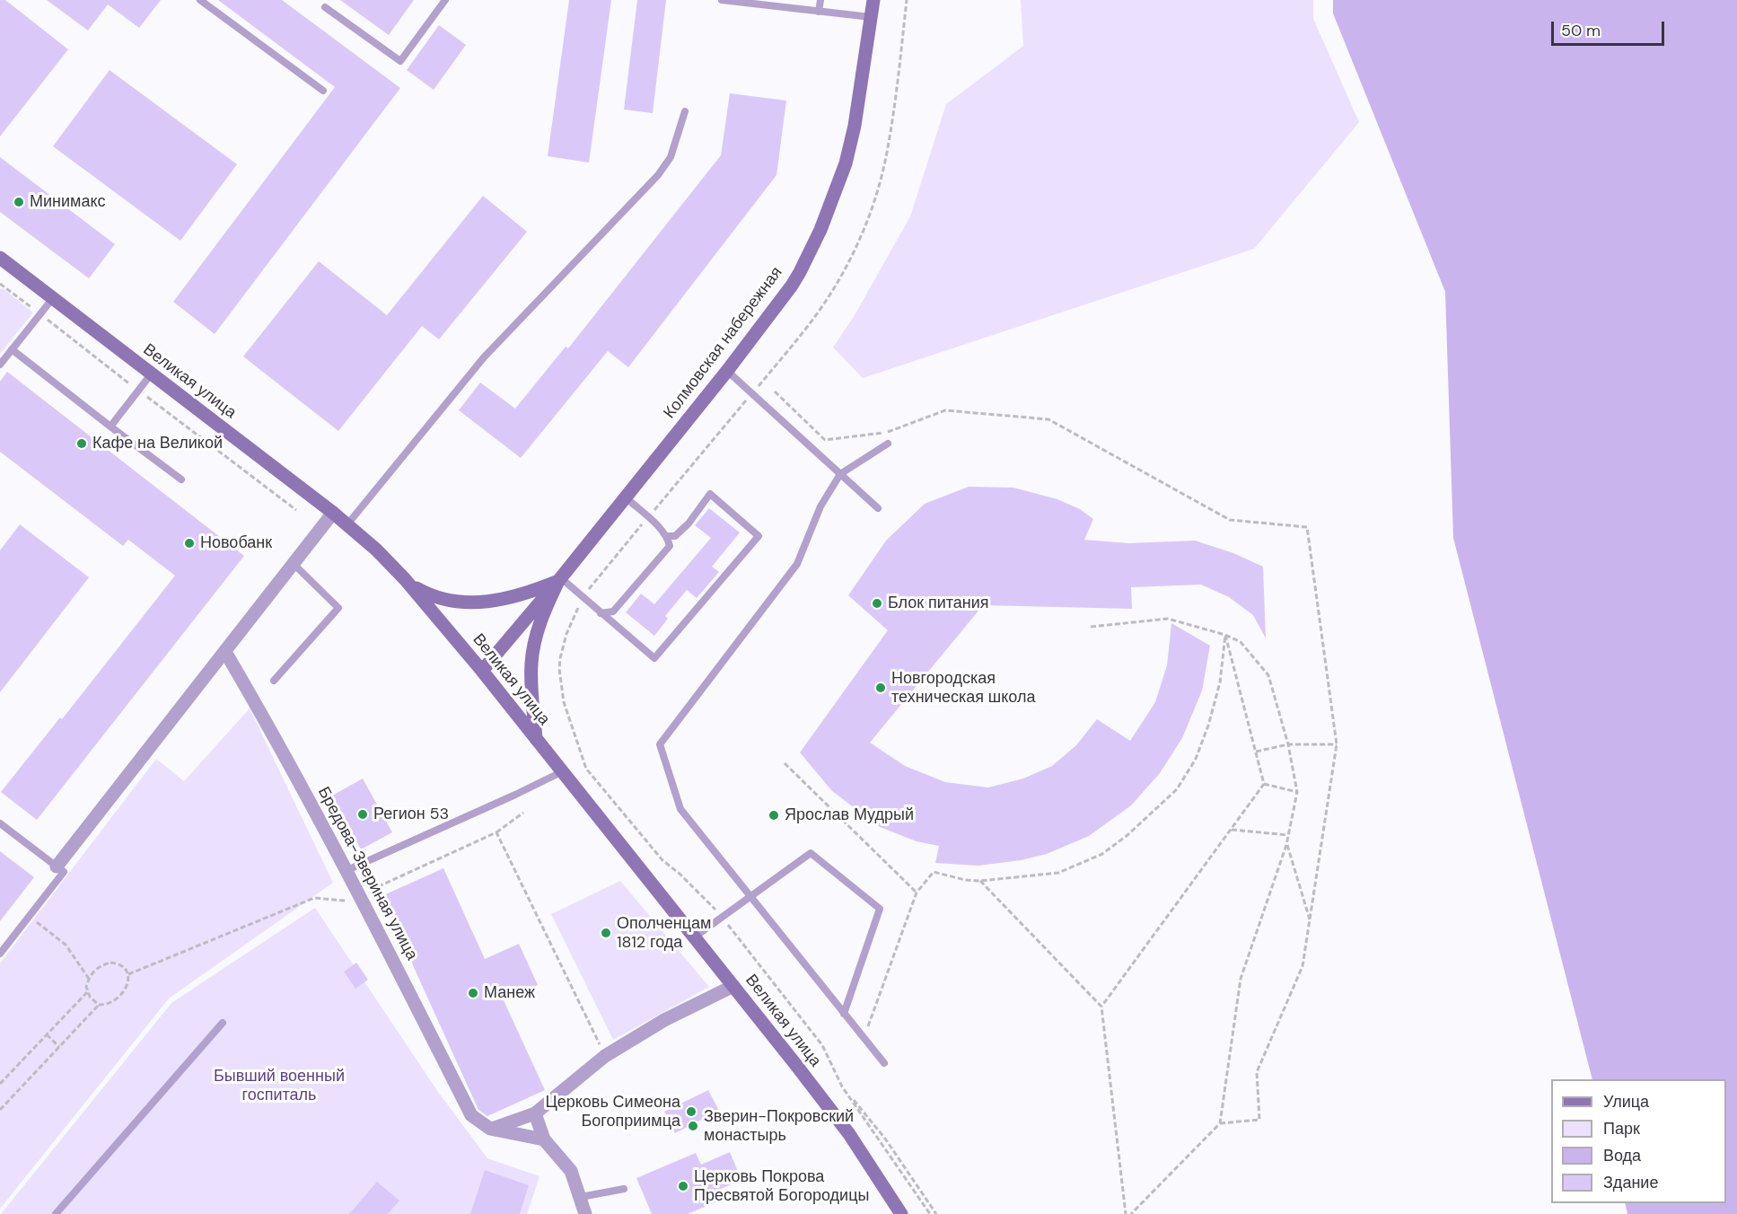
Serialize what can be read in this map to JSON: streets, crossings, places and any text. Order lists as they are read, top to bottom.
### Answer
{
  "streets": {
    "main road": ["Колмовская набережная", "Великая улица"],
    "street": ["Бредова-Звериная улица"]
  },
  "parks": ["Бывший военный госпиталь"],
  "places": [
    "Минимакс",
    "Кафе на Великой",
    "Новобанк",
    "Блок питания",
    "Новгородская техническая школа",
    "Регион 53",
    "Ярослав Мудрый",
    "Ополченцам 1812 года",
    "Манеж",
    "Церковь Симеона Богоприимца",
    "Зверин-Покровский монастырь",
    "Церковь Покрова Пресвятой Богородицы"
  ],
  "legend": [
    "Улица",
    "Парк",
    "Вода",
    "Здание"
  ],
  "scale_bar": "50 m"
}
